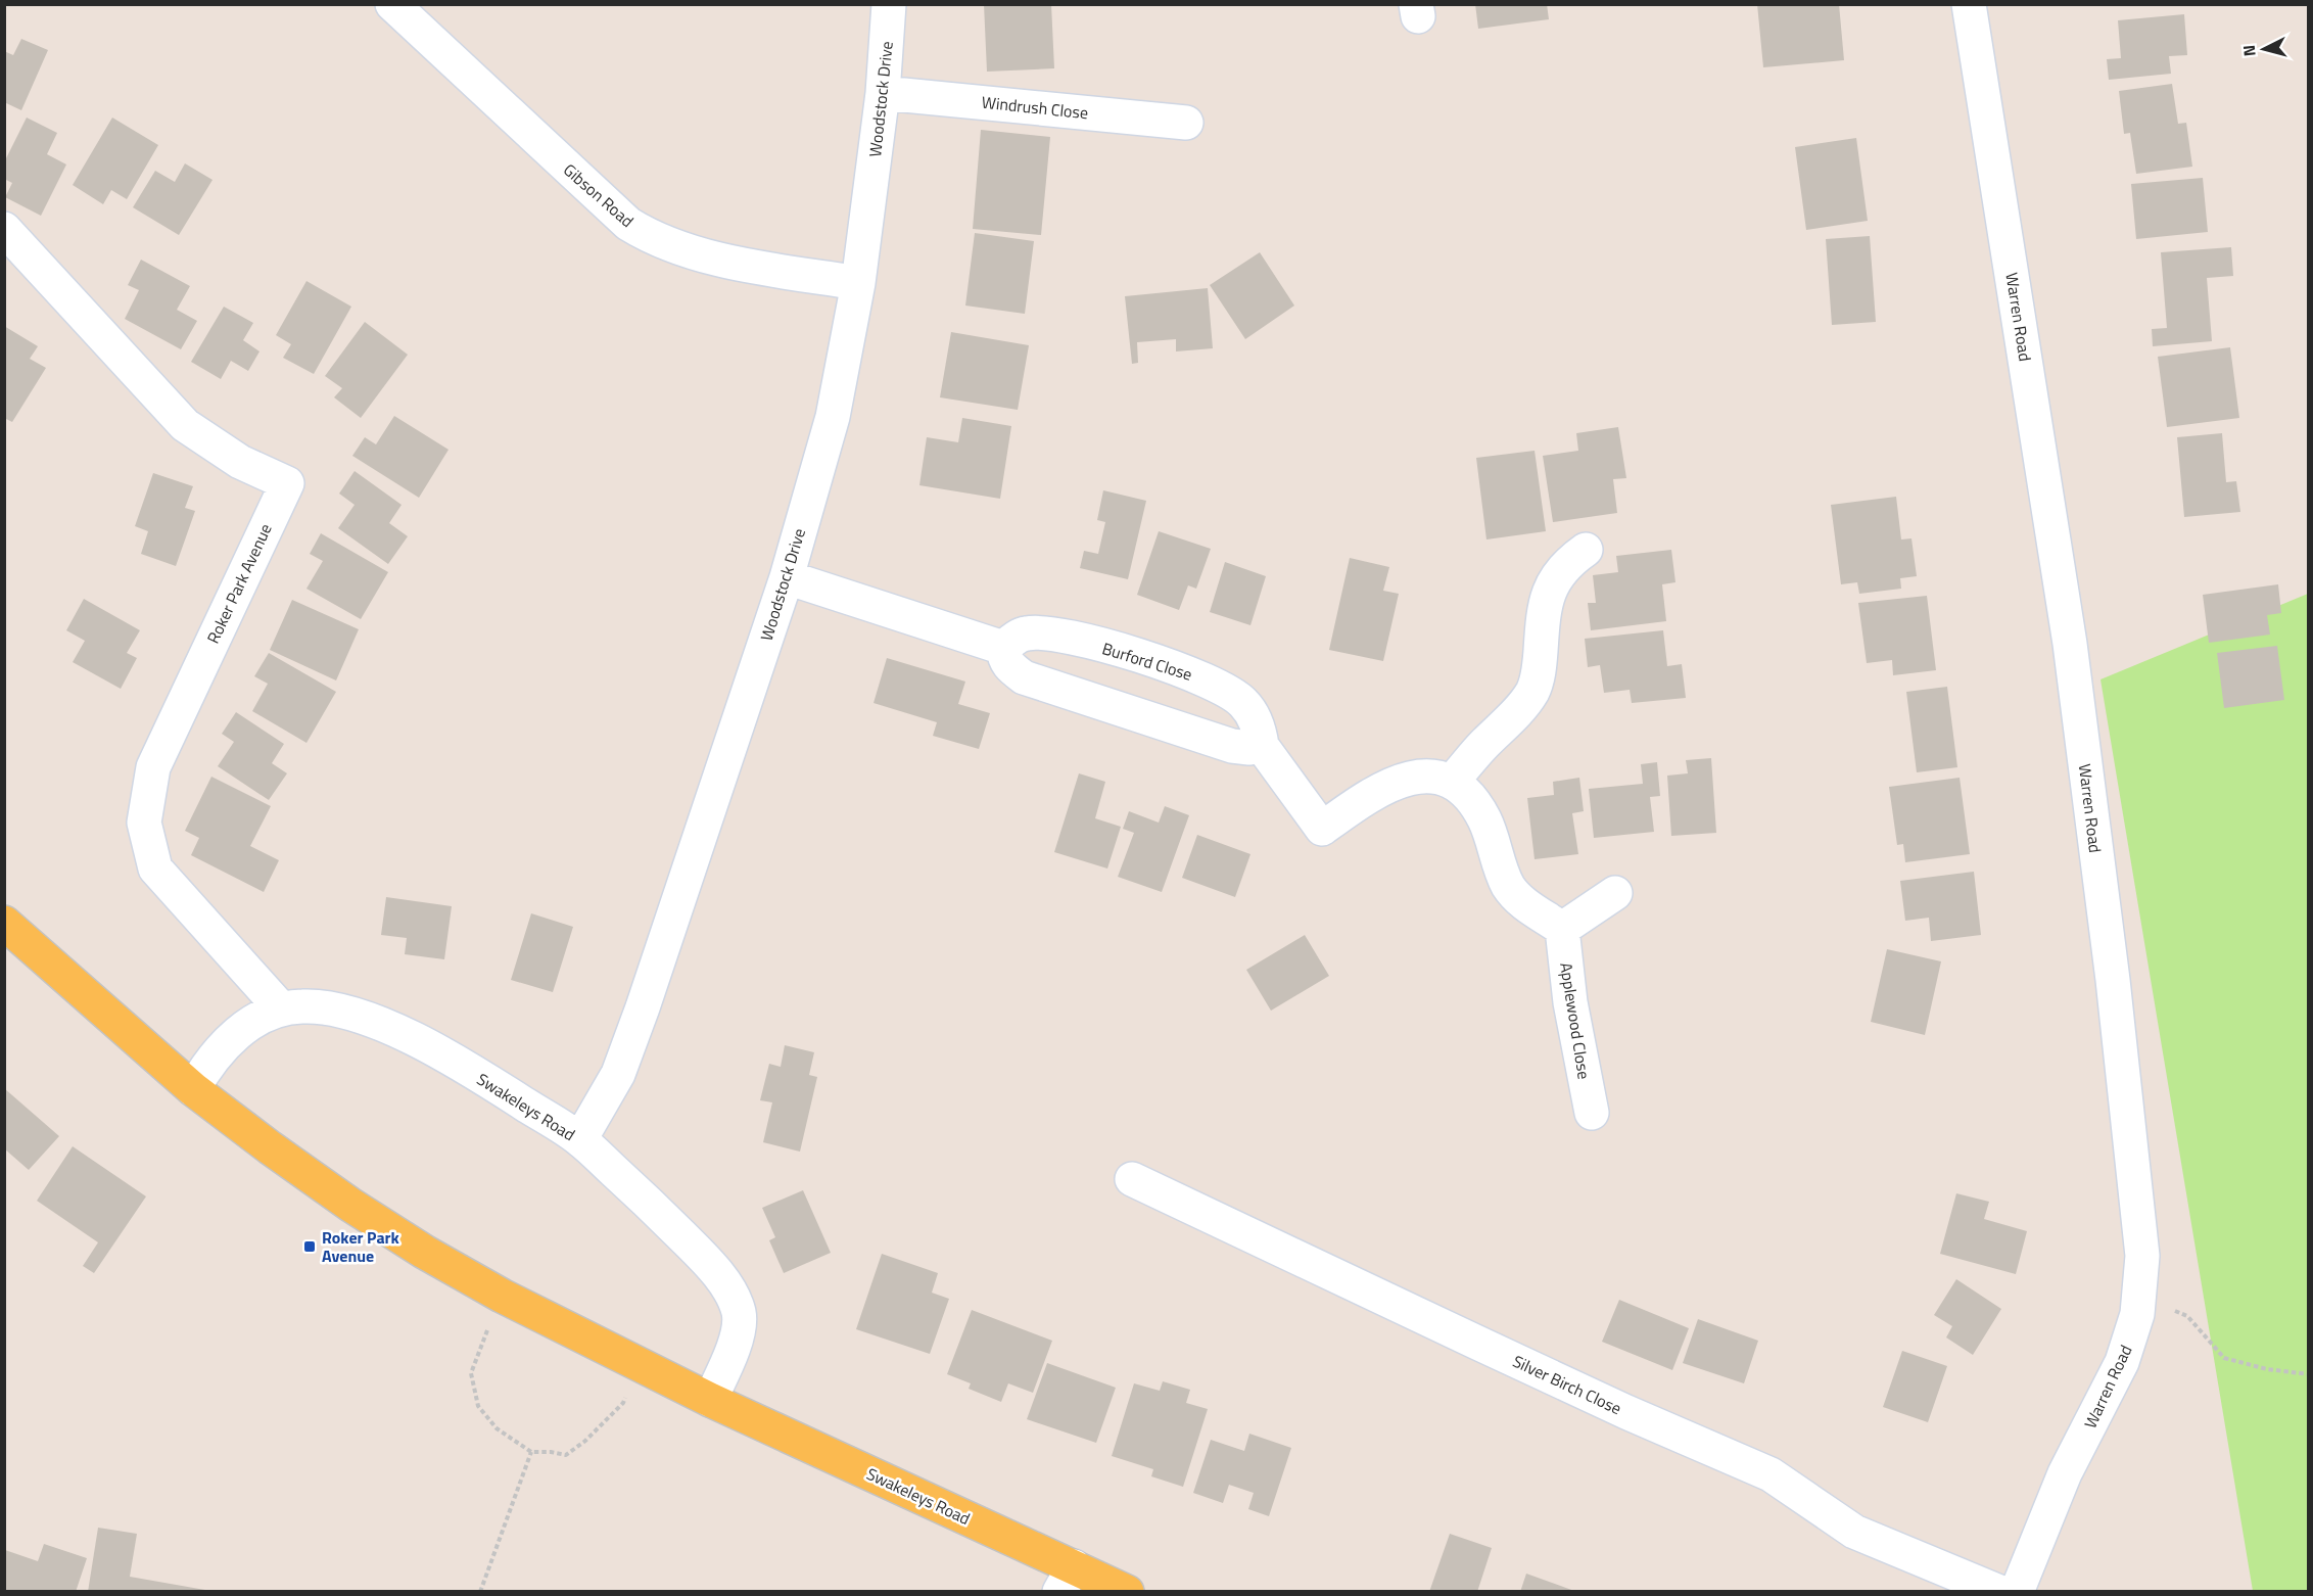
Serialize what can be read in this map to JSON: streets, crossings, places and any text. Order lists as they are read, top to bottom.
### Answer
{
  "streets": {
    "main road": ["Swakeleys Road"],
    "street": [
      "Woodstock Drive",
      "Windrush Close",
      "Gibson Road",
      "Warren Road",
      "Roker Park Avenue",
      "Burford Close",
      "Applewood Close",
      "Silver Birch Close"
    ]
  },
  "crossings": [
    ["Woodstock Drive", "Windrush Close"],
    ["Woodstock Drive", "Gibson Road"],
    ["Woodstock Drive", "Swakeleys Road"],
    ["Roker Park Avenue", "Swakeleys Road"]
  ],
  "places": {
    "transit": ["Roker Park Avenue"]
  },
  "north": "left"
}
